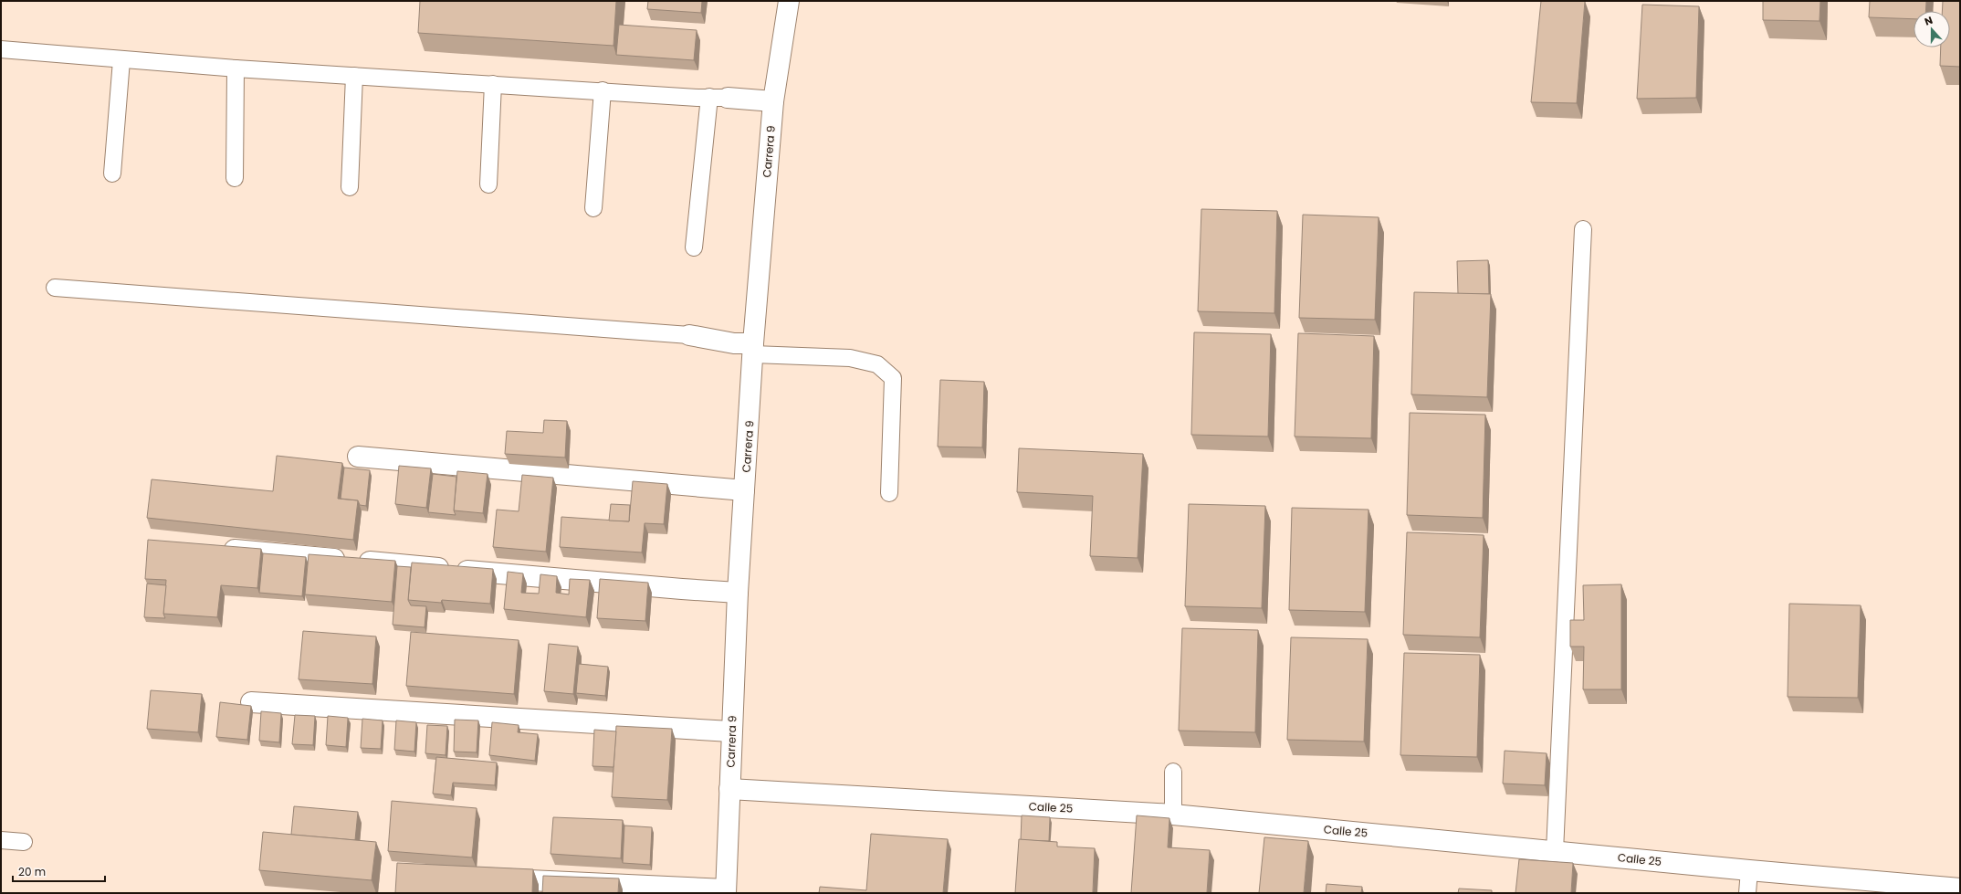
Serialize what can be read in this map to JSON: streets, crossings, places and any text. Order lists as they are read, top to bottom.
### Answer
{
  "streets": {
    "street": ["Carrera 9", "Calle 25"]
  },
  "crossings": [
    ["Carrera 9", "Calle 25"]
  ],
  "scale_bar": "20 m",
  "north": "top"
}
